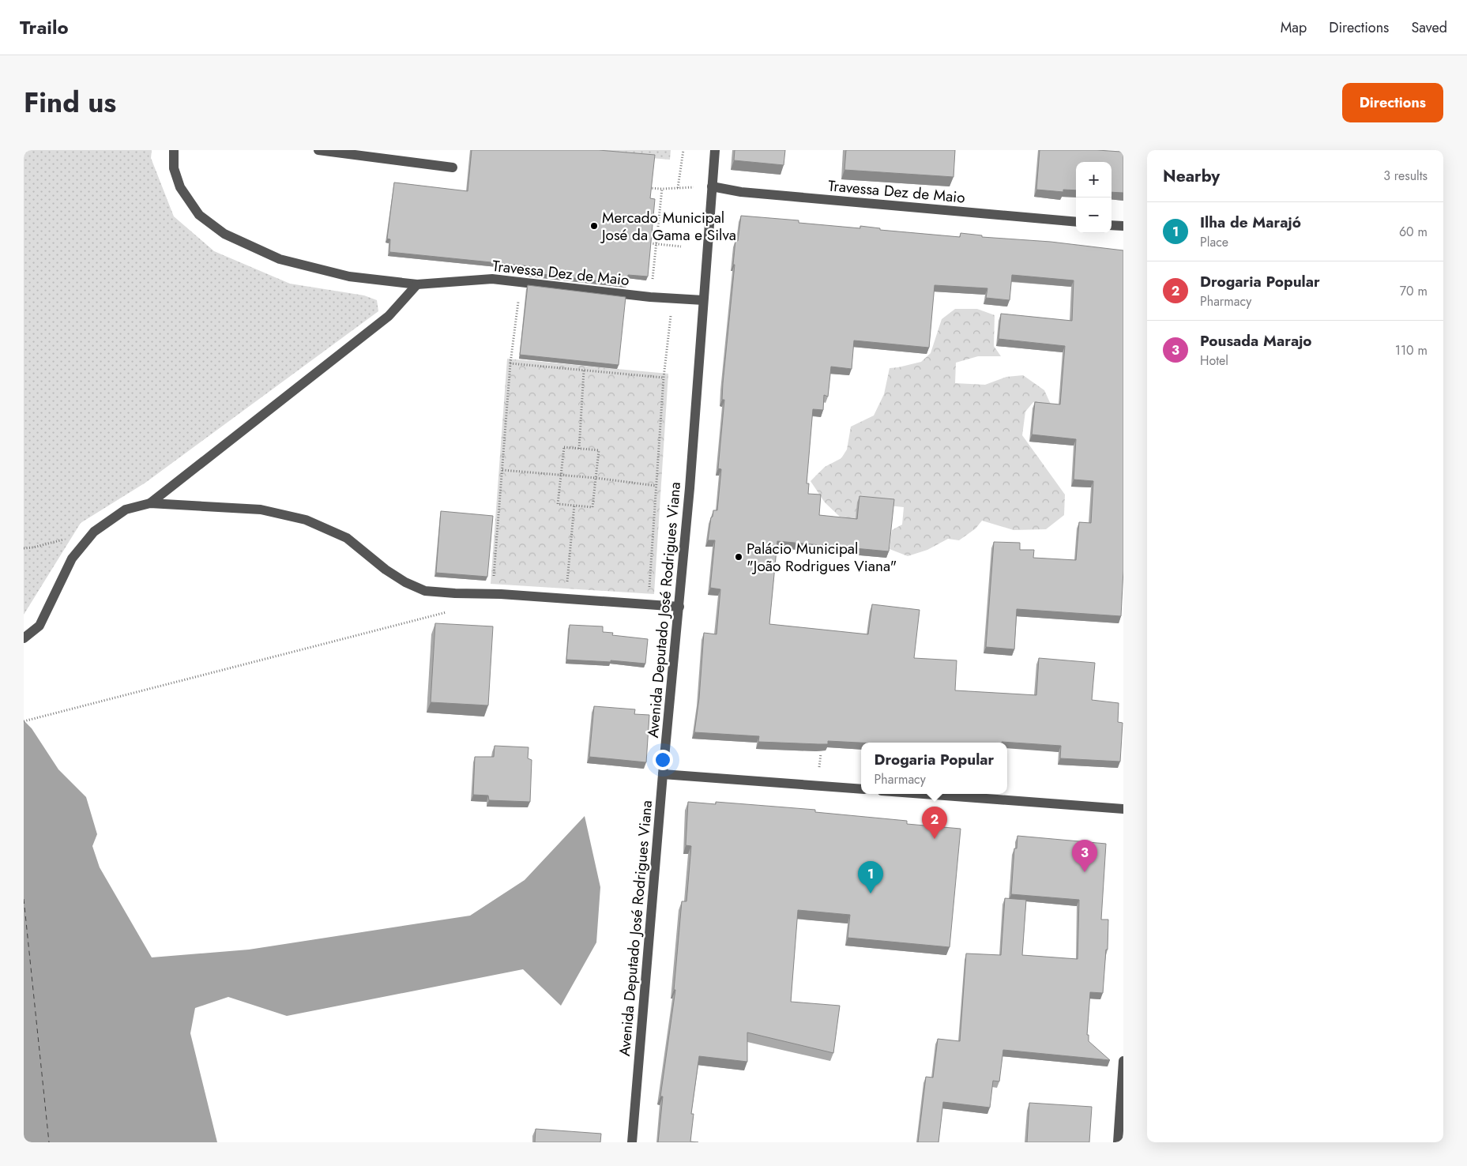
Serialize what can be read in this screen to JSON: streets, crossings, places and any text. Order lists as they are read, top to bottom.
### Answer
{
  "streets": {
    "street": ["Travessa Dez de Maio", "Avenida Deputado José Rodrigues Viana"]
  },
  "crossings": [
    ["Travessa Dez de Maio", "Avenida Deputado José Rodrigues Viana"]
  ],
  "places": ["Mercado Municipal José da Gama e Silva", "Palácio Municipal \"João Rodrigues Viana\""],
  "page": {
    "header": "Trailo",
    "nav": ["Map", "Directions", "Saved"],
    "title": "Find us",
    "buttons": "Directions",
    "heading": ["Nearby", "3 results"],
    "map_buttons": ["+", "−"],
    "list": [
      {
        "mark": "1",
        "name": "Ilha de Marajó",
        "note": "Place",
        "value": "60 m"
      },
      {
        "mark": "2",
        "name": "Drogaria Popular",
        "note": "Pharmacy",
        "value": "70 m"
      },
      {
        "mark": "3",
        "name": "Pousada Marajo",
        "note": "Hotel",
        "value": "110 m"
      }
    ],
    "popup": ["Drogaria Popular", "Pharmacy"],
    "pins": ["2", "3", "1"]
  }
}
